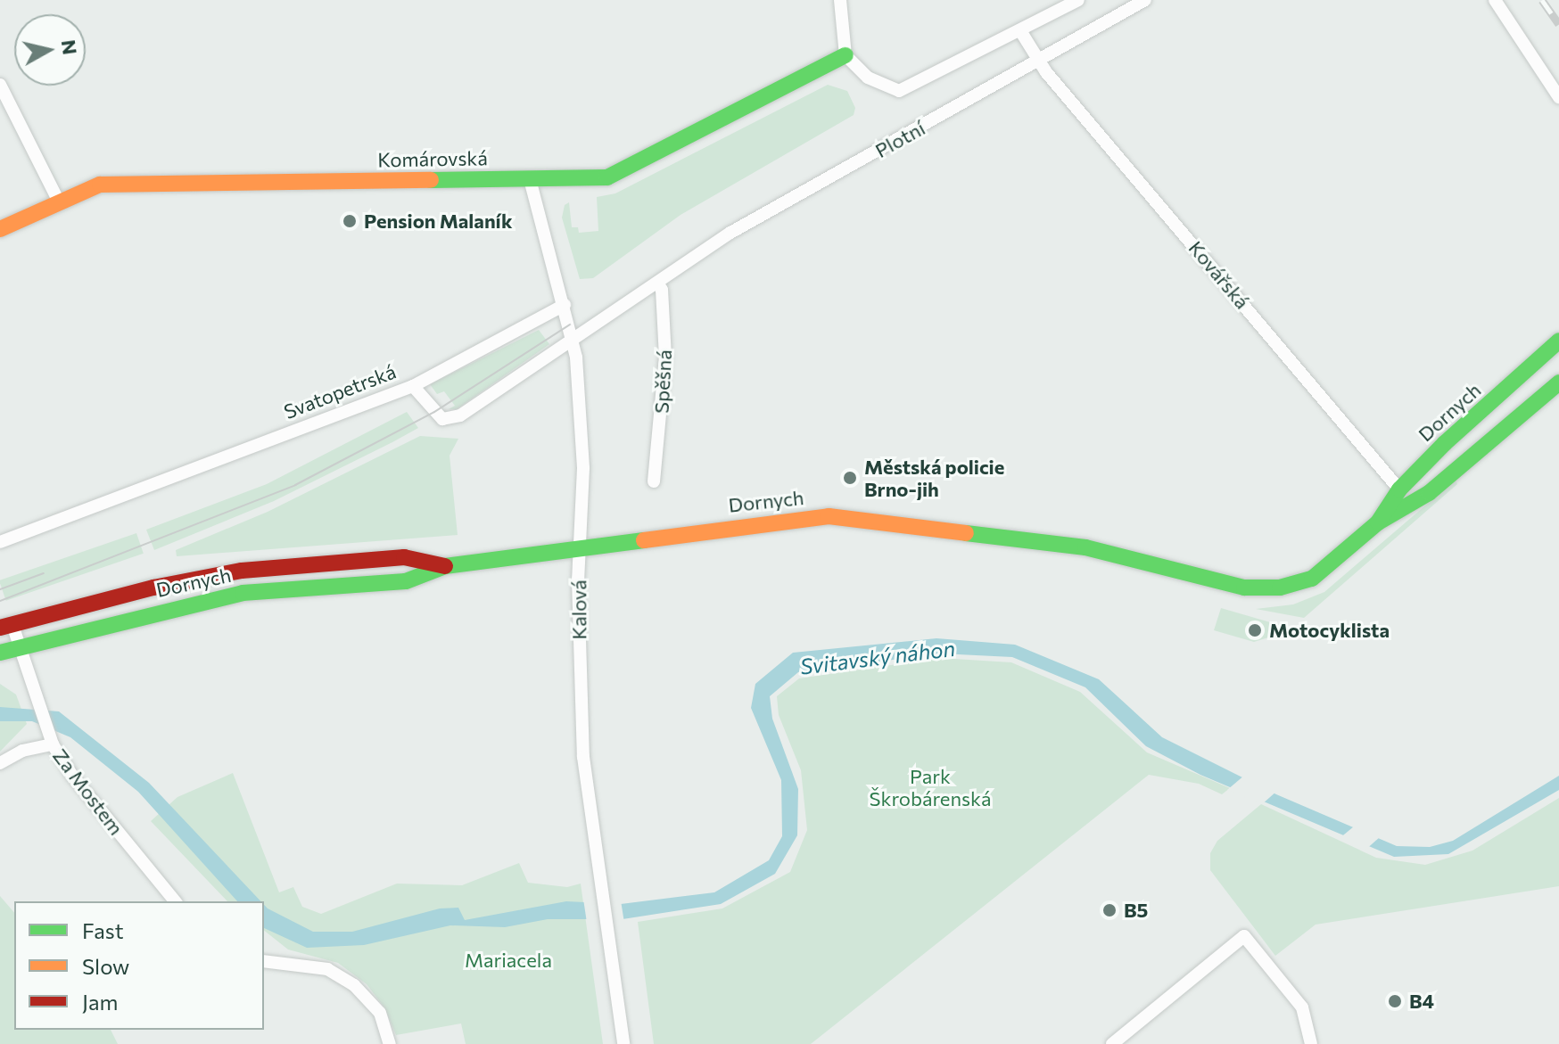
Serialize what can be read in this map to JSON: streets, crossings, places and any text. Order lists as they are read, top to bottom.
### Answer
{
  "streets": {
    "main road": ["Komárovská", "Dornych"],
    "street": [
      "Plotní",
      "Kovářská",
      "Spěšná",
      "Svatopetrská",
      "Kalová",
      "Za Mostem"
    ]
  },
  "crossings": [
    ["Plotní", "Kovářská"],
    ["Plotní", "Spěšná"],
    ["Plotní", "Svatopetrská"],
    ["Komárovská", "Kalová"],
    ["Kovářská", "Dornych"],
    ["Spěšná", "Svatopetrská"],
    ["Svatopetrská", "Kalová"],
    ["Dornych", "Kalová"],
    ["Dornych", "Za Mostem"]
  ],
  "water": ["Svitavský náhon"],
  "parks": ["Park Škrobárenská", "Mariacela"],
  "places": [
    "Pension Malaník",
    "Městská policie Brno-jih",
    "Motocyklista",
    "B5",
    "B4"
  ],
  "legend": ["Fast", "Slow", "Jam"],
  "north": "right"
}
